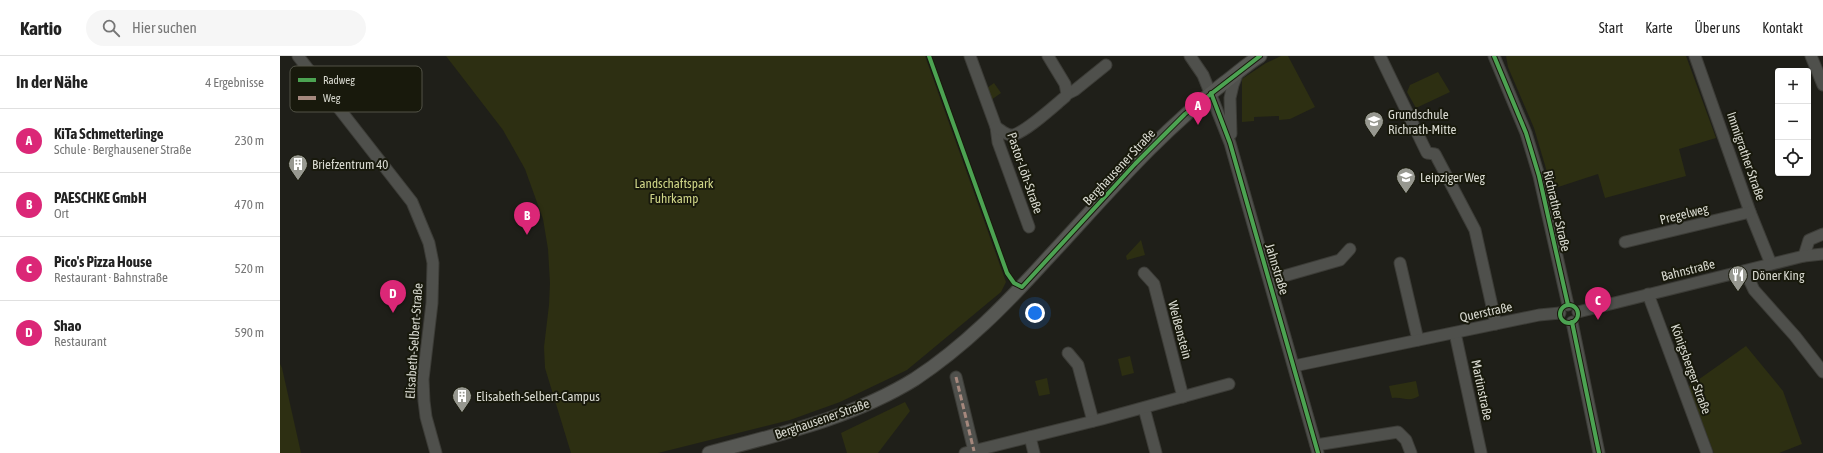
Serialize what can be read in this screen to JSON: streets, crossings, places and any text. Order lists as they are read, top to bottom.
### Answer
{
  "streets": {
    "main road": ["Berghausener Straße"],
    "street": [
      "Immigrather Straße",
      "Pastor-Löh-Straße",
      "Richrather Straße",
      "Pregelweg",
      "Jahnstraße",
      "Bahnstraße",
      "Querstraße",
      "Weißenstein",
      "Elisabeth-Selbert-Straße",
      "Königsberger Straße",
      "Martinstraße"
    ]
  },
  "crossings": [
    ["Immigrather Straße", "Pregelweg"],
    ["Immigrather Straße", "Bahnstraße"],
    ["Berghausener Straße", "Jahnstraße"],
    ["Richrather Straße", "Bahnstraße"],
    ["Richrather Straße", "Querstraße"],
    ["Jahnstraße", "Querstraße"],
    ["Bahnstraße", "Querstraße"],
    ["Bahnstraße", "Königsberger Straße"],
    ["Querstraße", "Martinstraße"]
  ],
  "parks": ["Landschaftspark Fuhrkamp"],
  "places": {
    "school or university": ["Grundschule Richrath-Mitte", "Leipziger Weg"],
    "building": ["Briefzentrum 40", "Elisabeth-Selbert-Campus"],
    "restaurant": ["Döner King"]
  },
  "legend": ["Radweg", "Weg"],
  "page": {
    "header": "Kartio",
    "search": "Hier suchen",
    "nav": [
      "Start",
      "Karte",
      "Über uns",
      "Kontakt"
    ],
    "heading": ["In der Nähe", "4 Ergebnisse"],
    "map_buttons": ["+", "−"],
    "pins": [
      "A",
      "B",
      "D",
      "C"
    ],
    "list": [
      {
        "mark": "A",
        "name": "KiTa Schmetterlinge",
        "note": "Schule · Berghausener Straße",
        "value": "230 m"
      },
      {
        "mark": "B",
        "name": "PAESCHKE GmbH",
        "note": "Ort",
        "value": "470 m"
      },
      {
        "mark": "C",
        "name": "Pico's Pizza House",
        "note": "Restaurant · Bahnstraße",
        "value": "520 m"
      },
      {
        "mark": "D",
        "name": "Shao",
        "note": "Restaurant",
        "value": "590 m"
      }
    ]
  }
}
